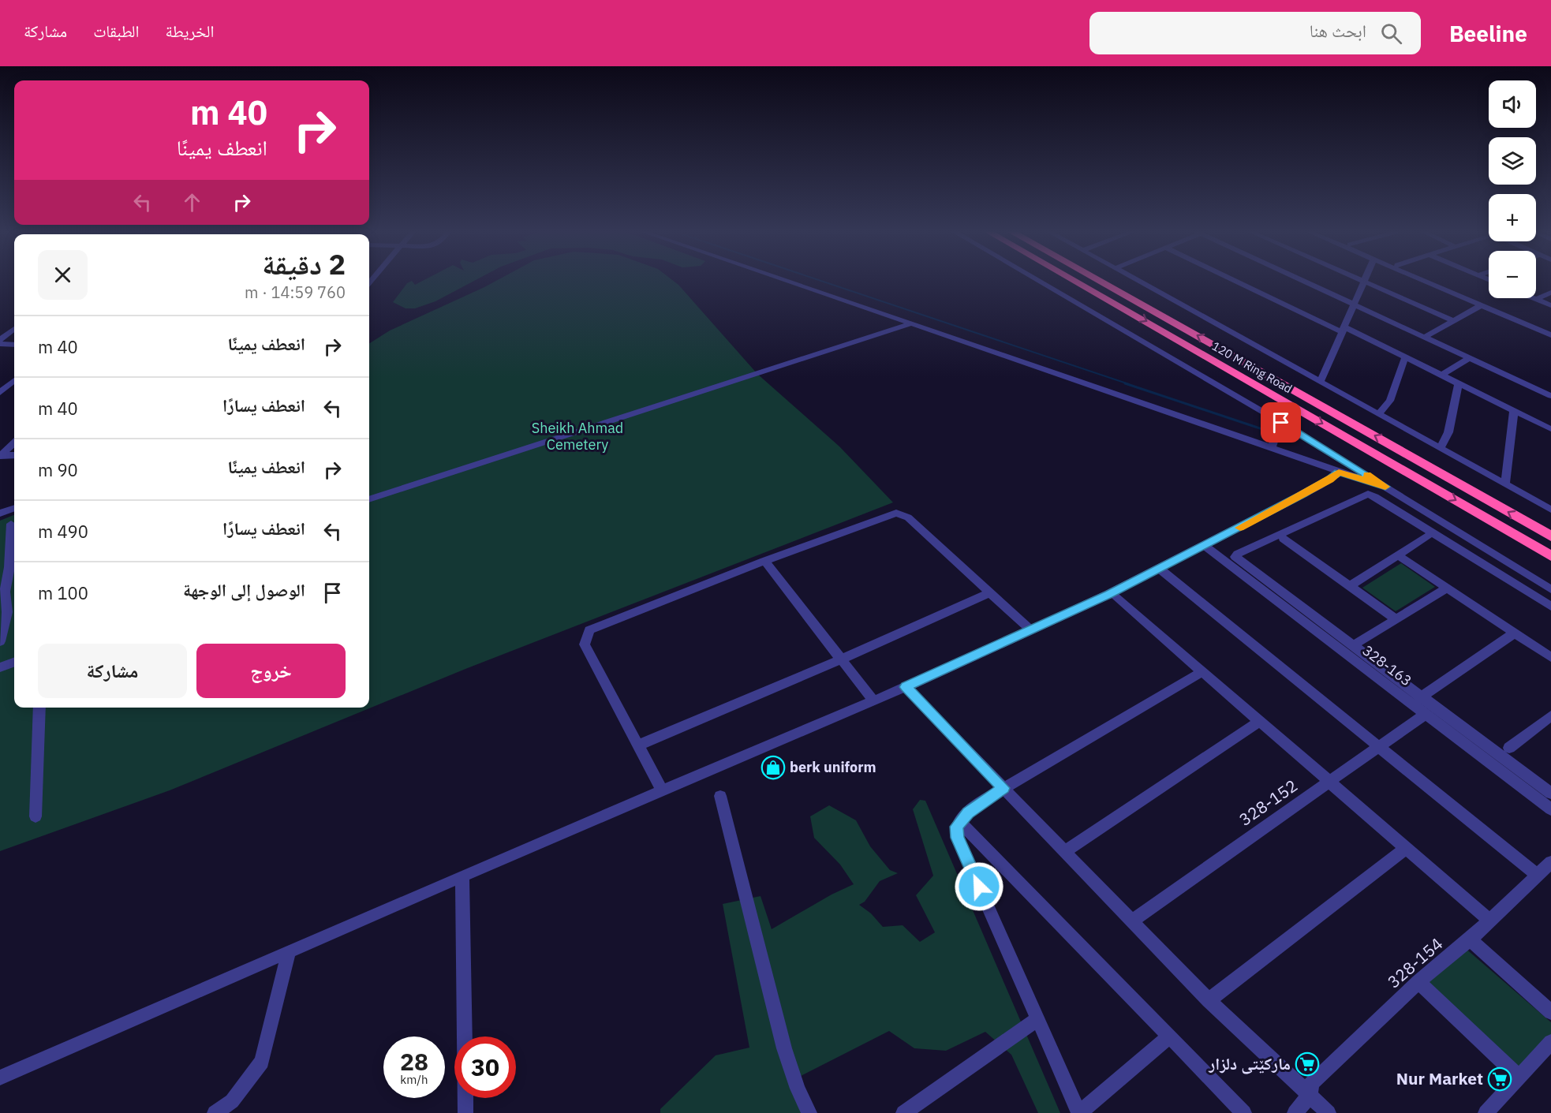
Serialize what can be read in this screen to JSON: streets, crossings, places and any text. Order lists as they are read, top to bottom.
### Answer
{
  "streets": {
    "highway": ["120 M Ring Road"],
    "street": ["328-163", "328-152", "328-154"]
  },
  "crossings": [
    ["328-163", "328-152"]
  ],
  "parks": ["Sheikh Ahmad Cemetery"],
  "places": {
    "shop": ["berk uniform"],
    "supermarket": ["مارکێتی دلزار", "Nur Market"]
  },
  "page": {
    "header": "Beeline",
    "search": "ابحث هنا",
    "nav": ["الخريطة", "الطبقات", "مشاركة"],
    "map_buttons": ["+", "−"],
    "turn": ["40 m", "انعطف يمينًا"],
    "heading": ["2 دقيقة", "760 m · 14:59"],
    "list": [
      {
        "name": "انعطف يمينًا",
        "value": "40 m"
      },
      {
        "name": "انعطف يسارًا",
        "value": "40 m"
      },
      {
        "name": "انعطف يمينًا",
        "value": "90 m"
      },
      {
        "name": "انعطف يسارًا",
        "value": "490 m"
      },
      {
        "name": "الوصول إلى الوجهة",
        "value": "100 m"
      }
    ],
    "buttons": ["خروج", "مشاركة"],
    "speed": "28 km/h",
    "limit": "30"
  }
}
